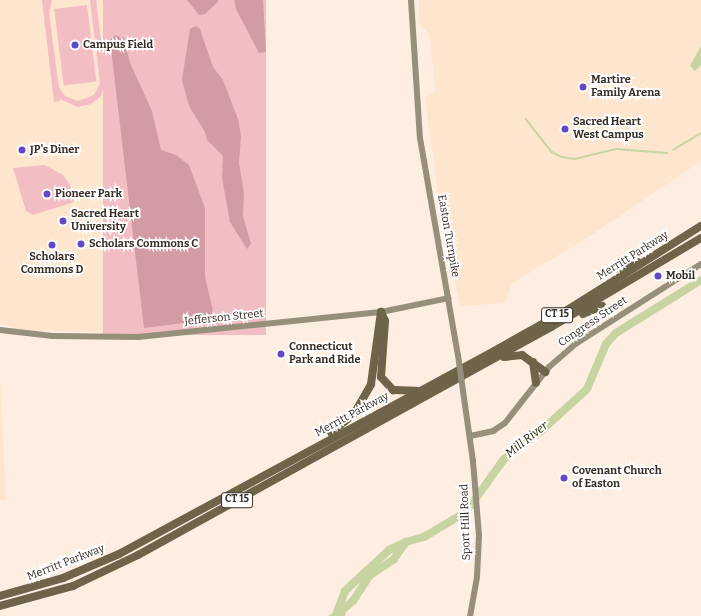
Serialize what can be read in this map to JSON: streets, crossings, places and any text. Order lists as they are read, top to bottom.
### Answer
{
  "streets": {
    "highway": ["Merritt Parkway", "CT 15"],
    "main road": [
      "Easton Turnpike",
      "Jefferson Street",
      "Congress Street",
      "Sport Hill Road"
    ]
  },
  "crossings": [
    ["Easton Turnpike", "Jefferson Street"],
    ["Easton Turnpike", "Congress Street"],
    ["Easton Turnpike", "Sport Hill Road"]
  ],
  "water": ["Mill River"],
  "places": [
    "Campus Field",
    "Martire Family Arena",
    "Sacred Heart West Campus",
    "JP's Diner",
    "Pioneer Park",
    "Sacred Heart University",
    "Scholars Commons C",
    "Scholars Commons D",
    "Mobil",
    "Connecticut Park and Ride",
    "Covenant Church of Easton"
  ]
}
